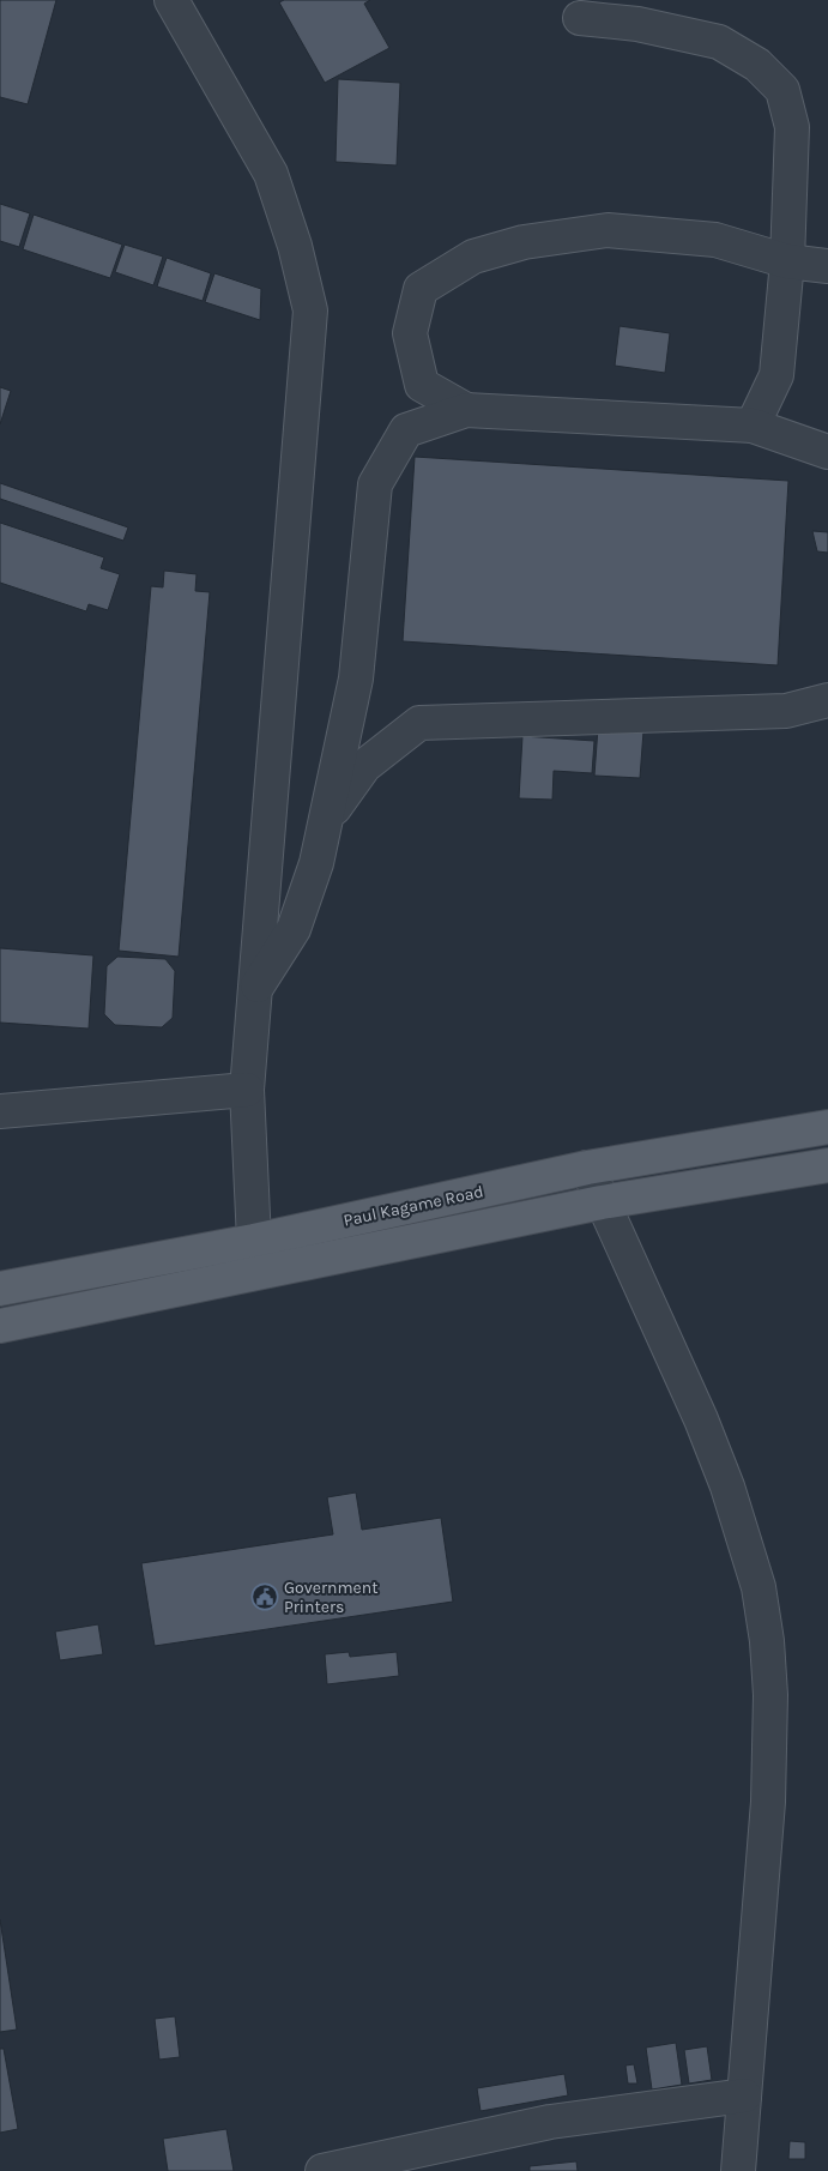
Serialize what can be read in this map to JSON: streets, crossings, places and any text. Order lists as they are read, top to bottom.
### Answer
{
  "streets": {
    "main road": ["Paul Kagame Road"]
  },
  "places": {
    "public building": ["Government Printers"]
  }
}
